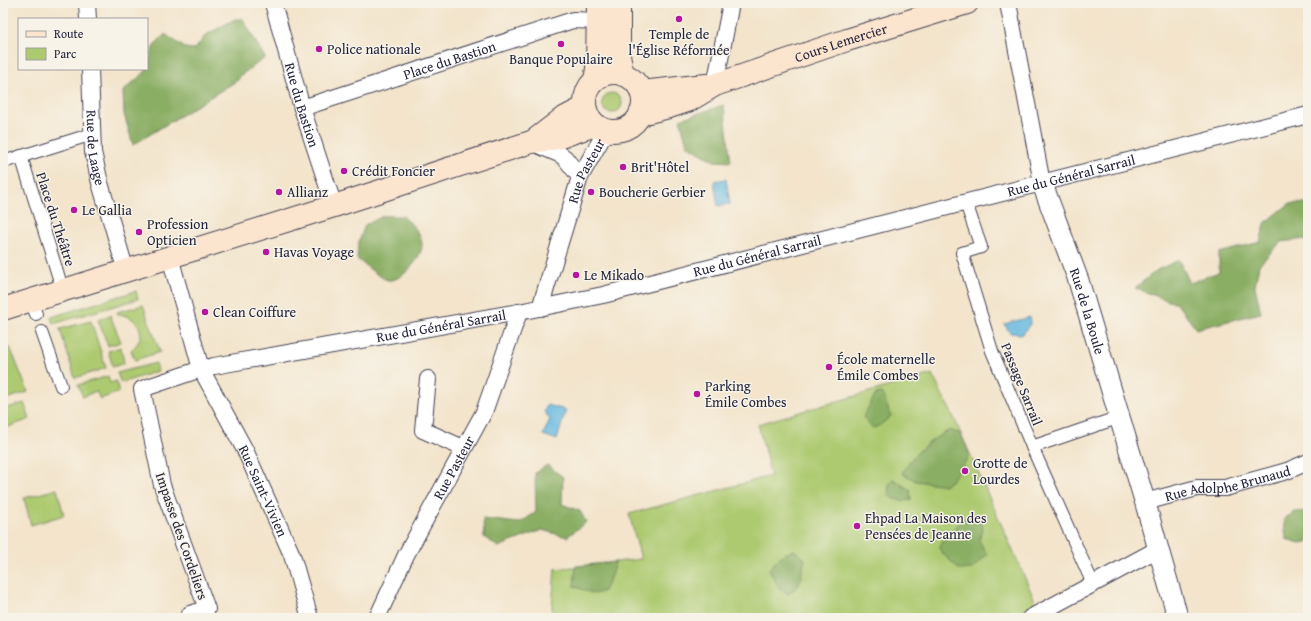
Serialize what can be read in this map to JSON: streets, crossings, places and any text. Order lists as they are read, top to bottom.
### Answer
{
  "streets": {
    "main road": ["Cours Lemercier"],
    "street": [
      "Place du Bastion",
      "Rue du Bastion",
      "Rue de Laage",
      "Rue Pasteur",
      "Rue du Général Sarrail",
      "Place du Théâtre",
      "Rue de la Boule",
      "Passage Sarrail",
      "Rue Adolphe Brunaud",
      "Rue Saint-Vivien",
      "Impasse des Cordeliers"
    ]
  },
  "crossings": [
    ["Cours Lemercier", "Rue Pasteur"],
    ["Place du Bastion", "Rue du Bastion"],
    ["Rue Pasteur", "Rue du Général Sarrail"],
    ["Rue du Général Sarrail", "Rue de la Boule"],
    ["Rue du Général Sarrail", "Passage Sarrail"],
    ["Rue du Général Sarrail", "Rue Saint-Vivien"],
    ["Rue du Général Sarrail", "Impasse des Cordeliers"],
    ["Rue de la Boule", "Rue Adolphe Brunaud"],
    ["Rue Saint-Vivien", "Impasse des Cordeliers"]
  ],
  "places": [
    "Temple de l'Église Réformée",
    "Banque Populaire",
    "Police nationale",
    "Brit'Hôtel",
    "Crédit Foncier",
    "Allianz",
    "Boucherie Gerbier",
    "Le Gallia",
    "Profession Opticien",
    "Havas Voyage",
    "Le Mikado",
    "Clean Coiffure",
    "École maternelle Émile Combes",
    "Parking Émile Combes",
    "Grotte de Lourdes",
    "Ehpad La Maison des Pensées de Jeanne"
  ],
  "legend": ["Route", "Parc"]
}
